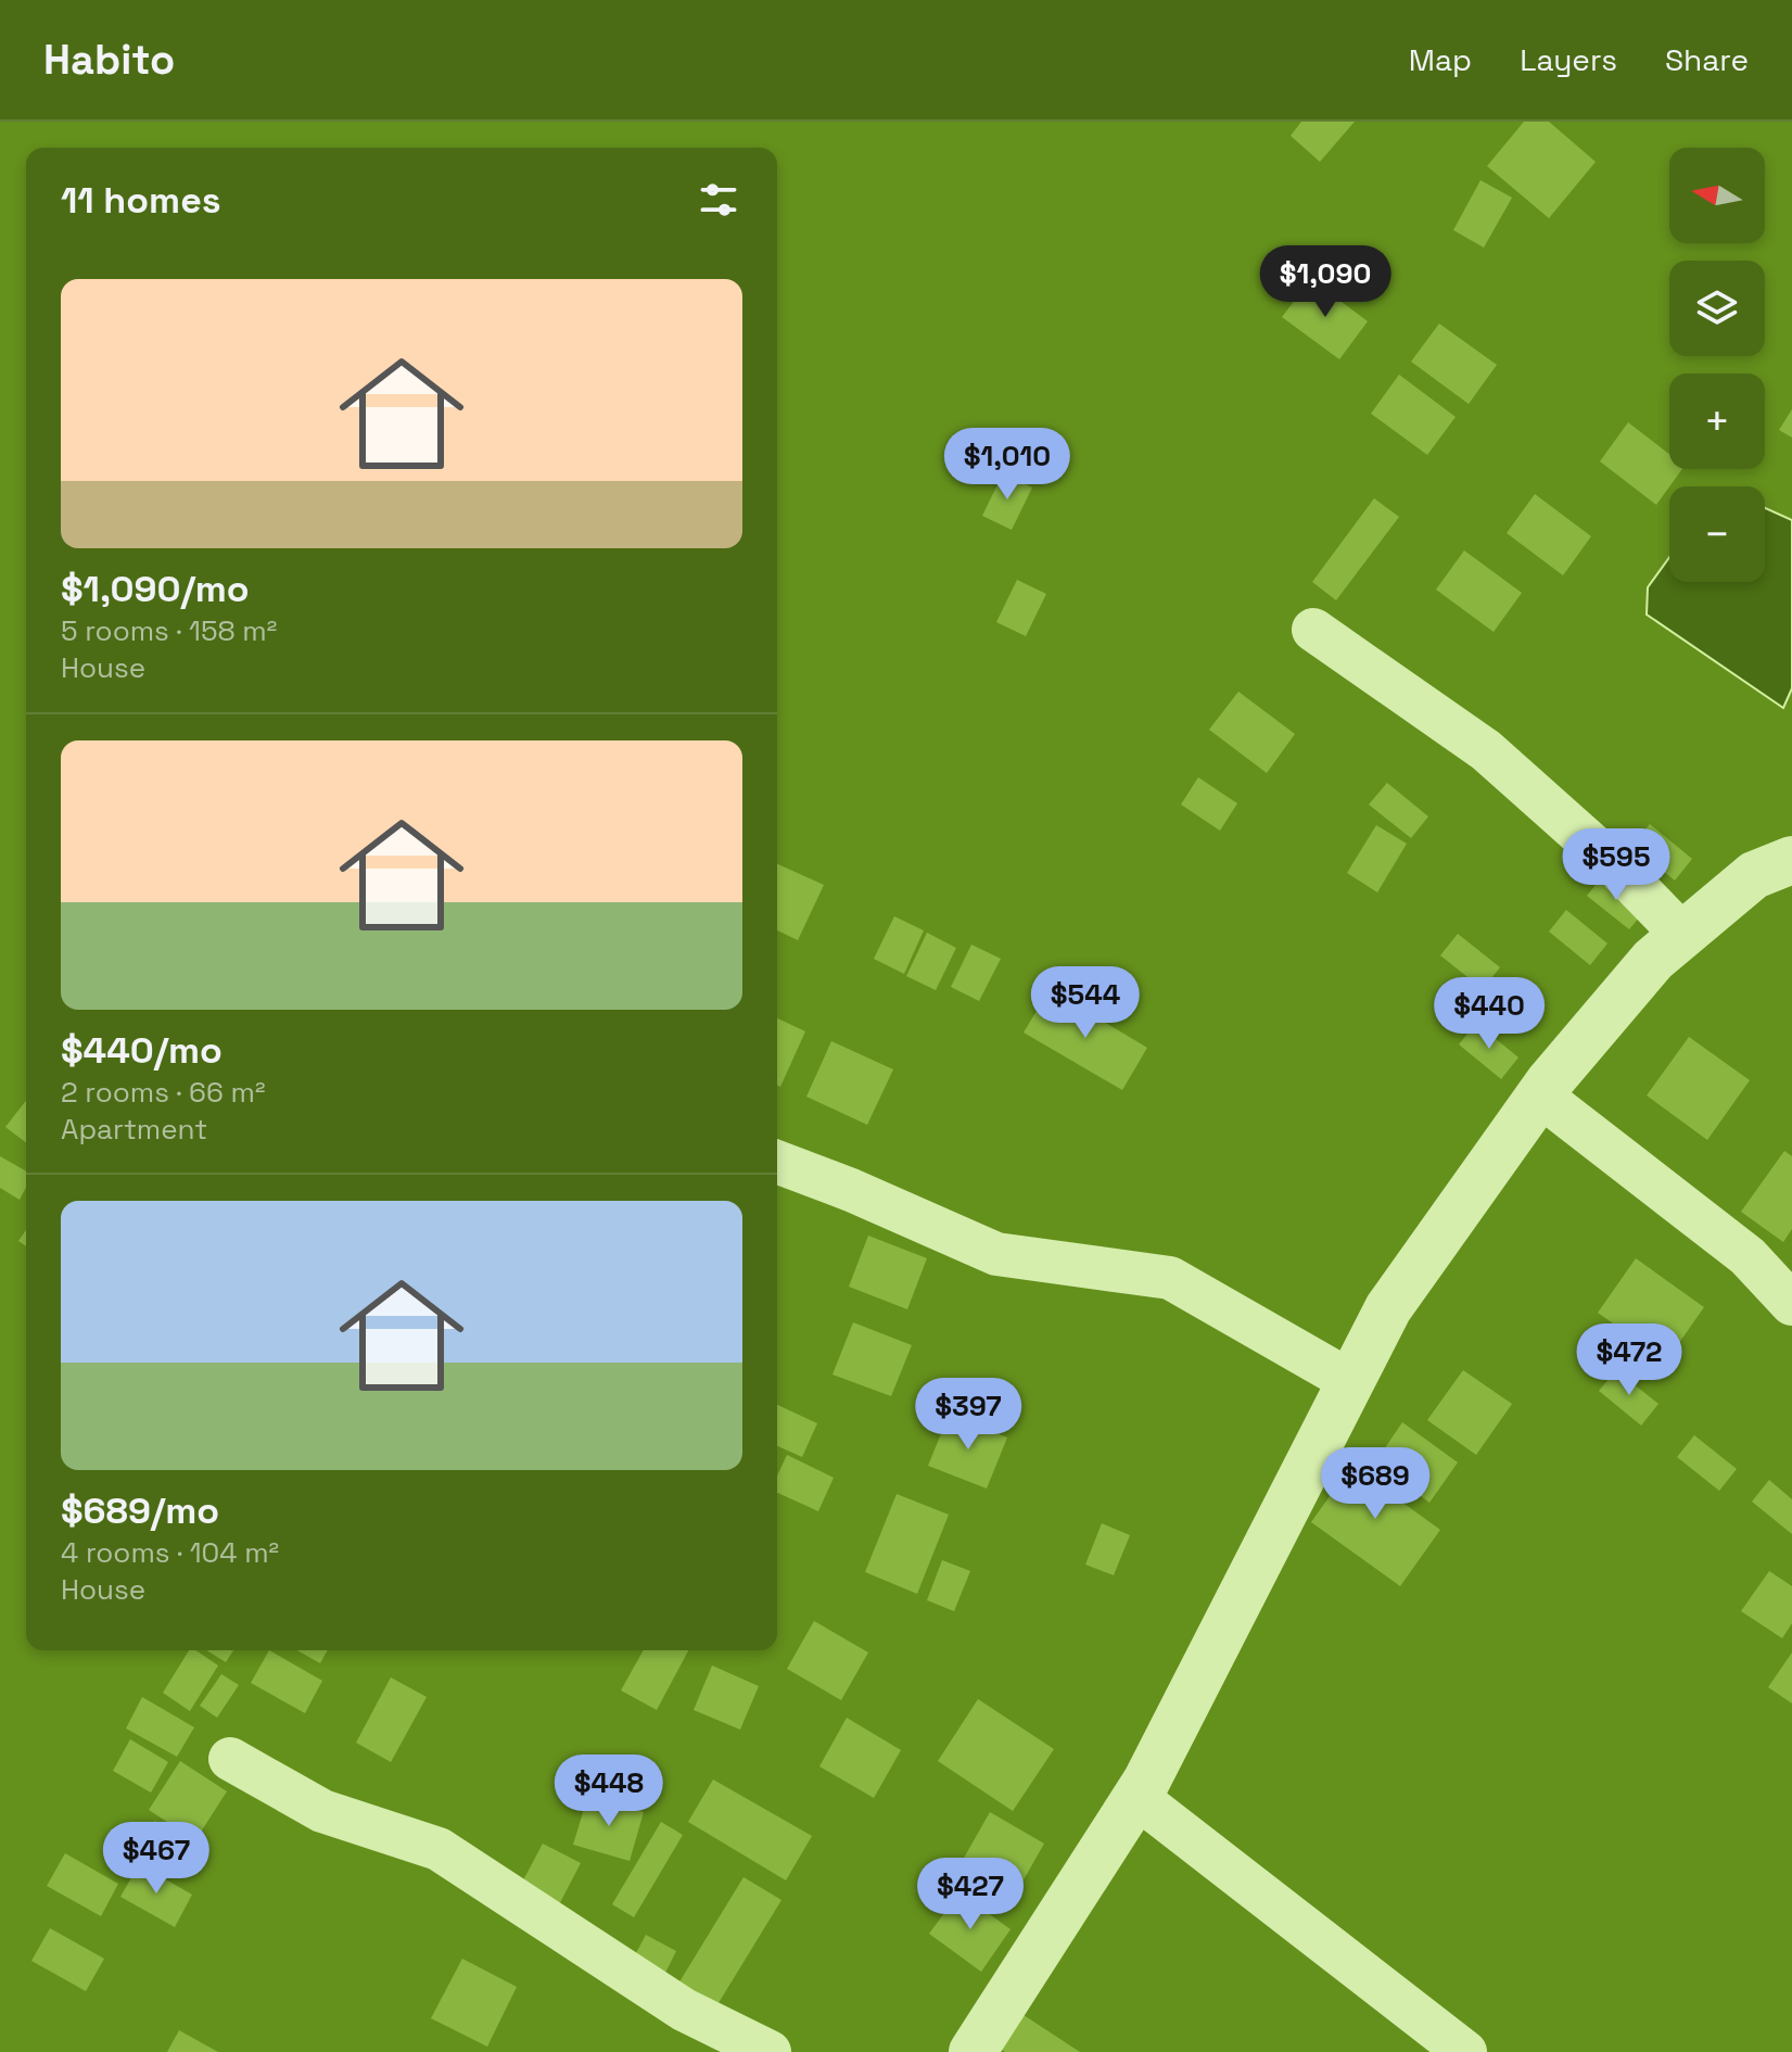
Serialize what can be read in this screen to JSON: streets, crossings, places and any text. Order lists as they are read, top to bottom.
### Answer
{
  "north": "left",
  "page": {
    "header": "Habito",
    "nav": ["Map", "Layers", "Share"],
    "map_buttons": ["+", "−"],
    "heading": "11 homes",
    "price": [
      "$1,090",
      "$1,010",
      "$595",
      "$544",
      "$440",
      "$472",
      "$397",
      "$689",
      "$448",
      "$467",
      "$427"
    ],
    "list": [
      {
        "name": "$1,090/mo",
        "note": "5 rooms · 158 m² · House"
      },
      {
        "name": "$440/mo",
        "note": "2 rooms · 66 m² · Apartment"
      },
      {
        "name": "$689/mo",
        "note": "4 rooms · 104 m² · House"
      }
    ]
  }
}
